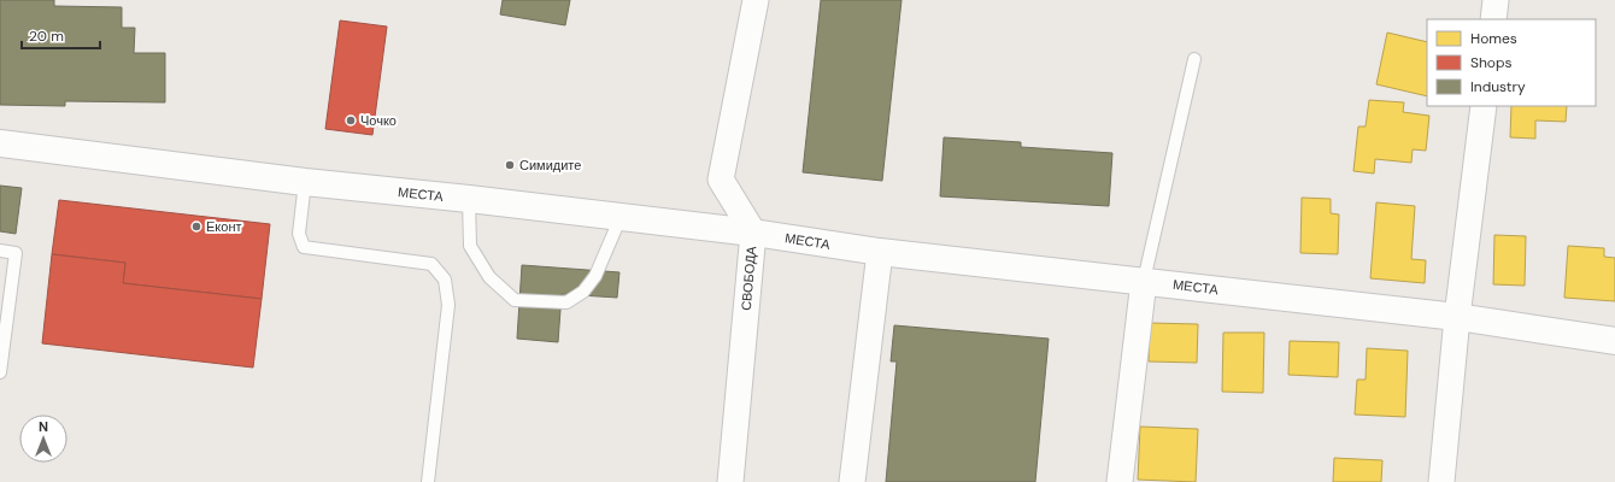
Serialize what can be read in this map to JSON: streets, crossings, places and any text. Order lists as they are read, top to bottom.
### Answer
{
  "streets": {
    "street": ["МЕСТА", "СВОБОДА"]
  },
  "crossings": [
    ["МЕСТА", "СВОБОДА"]
  ],
  "places": ["Чочко", "Симидите", "Еконт"],
  "legend": ["Homes", "Shops", "Industry"],
  "scale_bar": "20 m",
  "north": "top"
}
